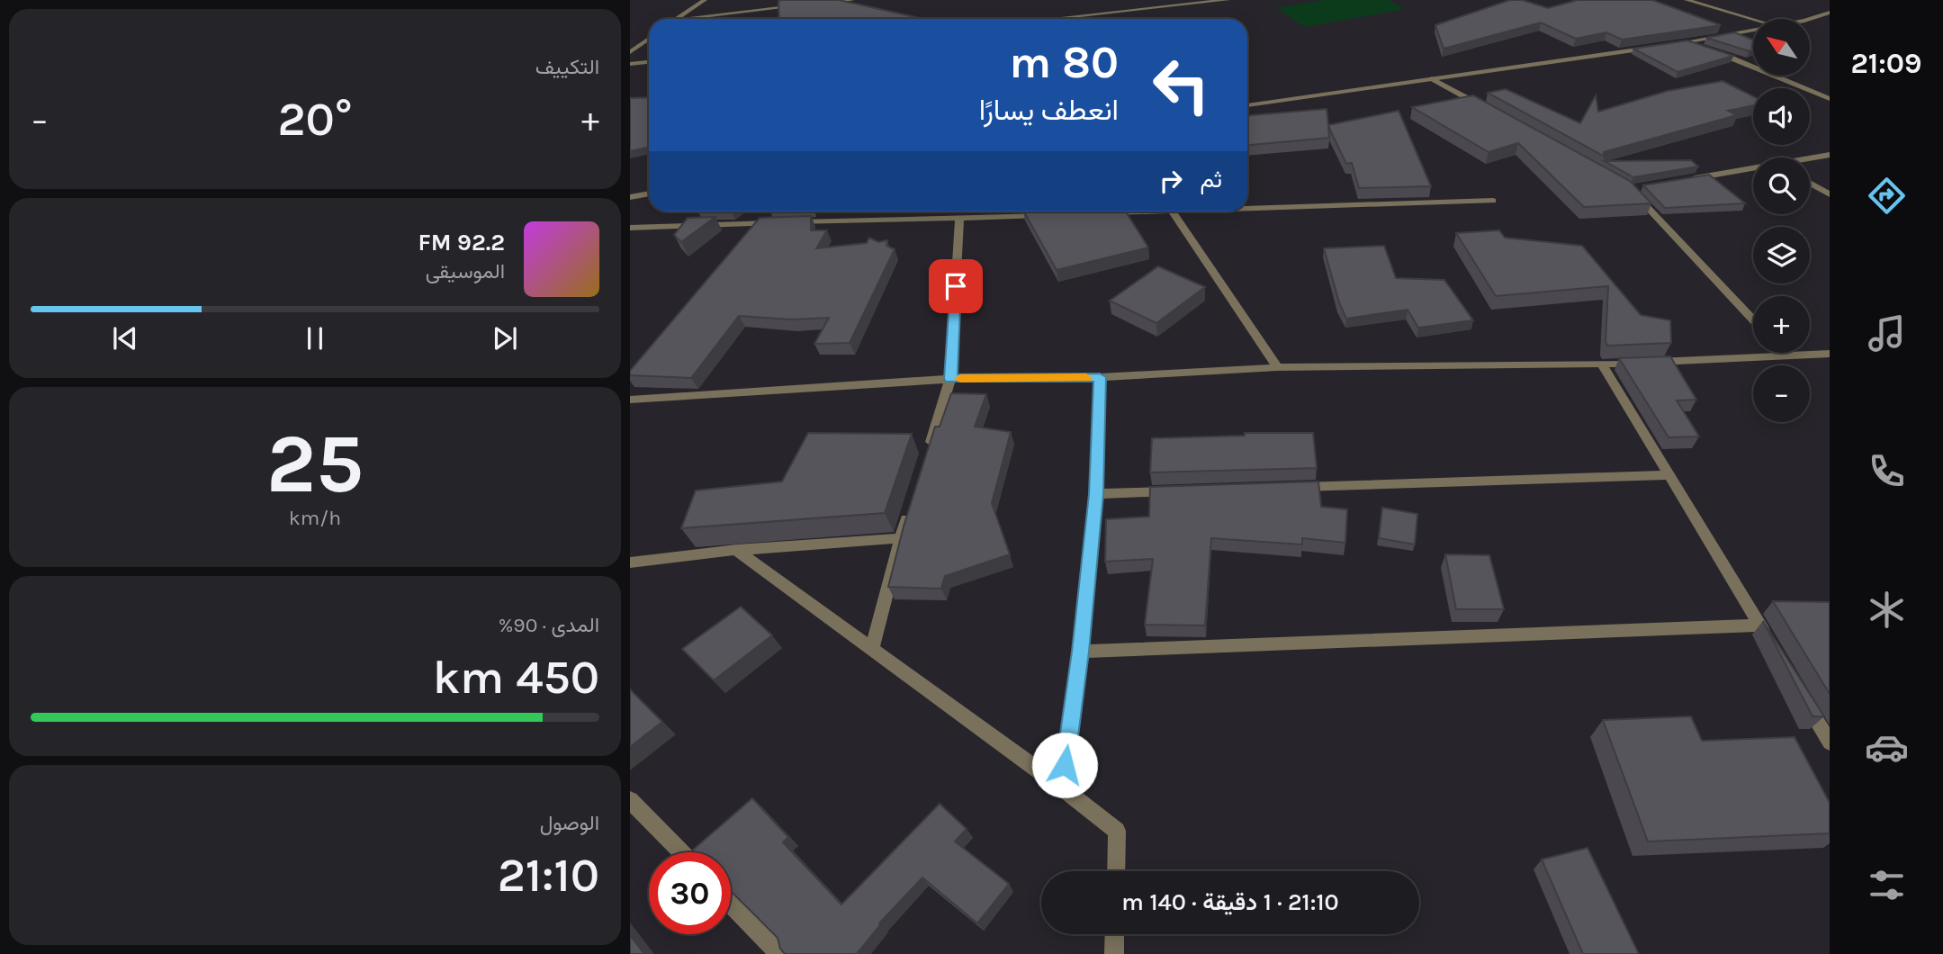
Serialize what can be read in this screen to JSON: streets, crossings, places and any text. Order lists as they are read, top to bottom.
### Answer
{
  "north": "top left",
  "page": {
    "tabs": "21:09",
    "tile": [
      "التكييف",
      ["25", "km/h"],
      ["المدى · 90%", "450 km"],
      ["الوصول", "21:10"]
    ],
    "map_buttons": ["+", "−"],
    "turn": ["80 m", "انعطف يسارًا"],
    "heat": ["−", "20°", "+"],
    "then": "ثم",
    "song": ["92.2 FM", "الموسيقى"],
    "limit": "30",
    "trip": "21:10 · 1 دقيقة · 140 m"
  }
}
